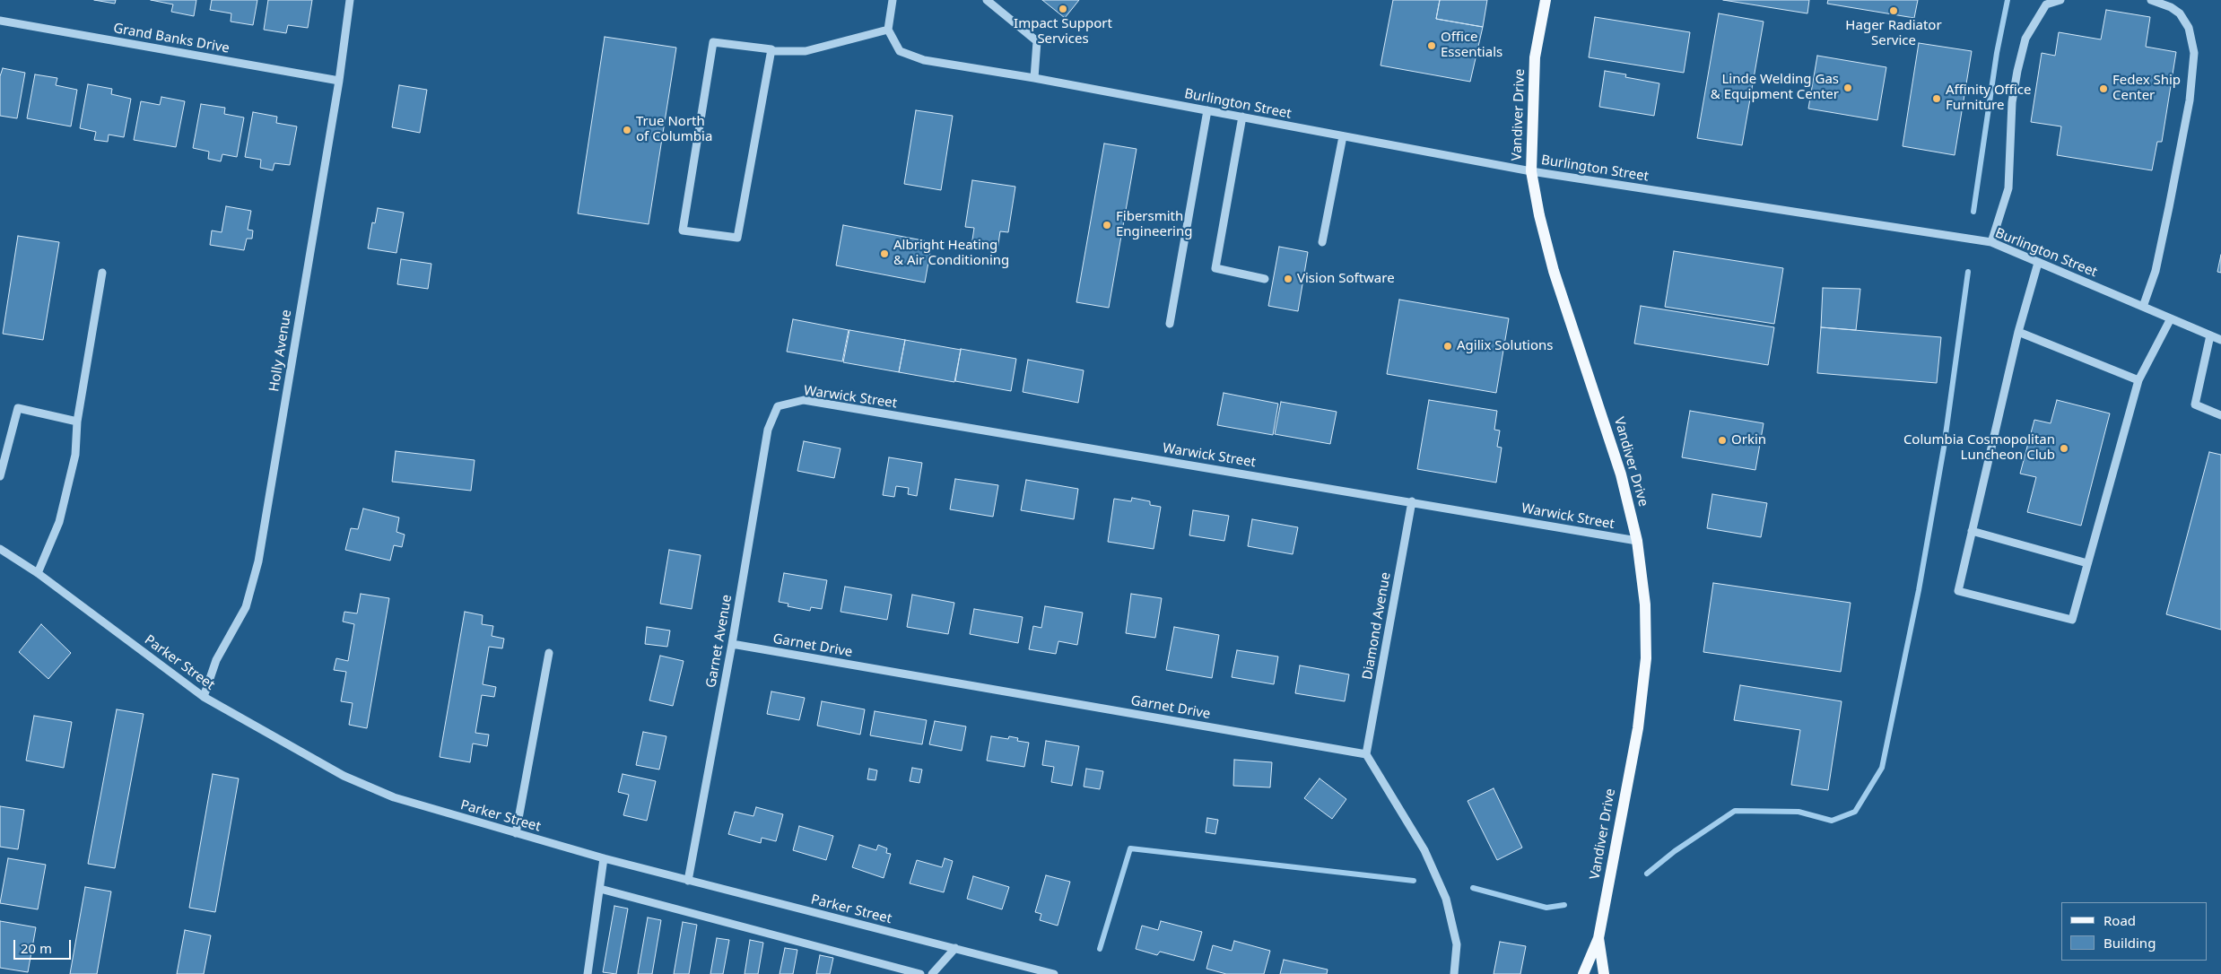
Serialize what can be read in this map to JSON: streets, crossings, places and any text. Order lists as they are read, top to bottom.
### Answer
{
  "streets": {
    "main road": ["Vandiver Drive"],
    "street": [
      "Grand Banks Drive",
      "Burlington Street",
      "Holly Avenue",
      "Warwick Street",
      "Diamond Avenue",
      "Garnet Avenue",
      "Garnet Drive",
      "Parker Street"
    ]
  },
  "crossings": [
    ["Grand Banks Drive", "Holly Avenue"],
    ["Burlington Street", "Vandiver Drive"],
    ["Vandiver Drive", "Warwick Street"],
    ["Holly Avenue", "Parker Street"],
    ["Warwick Street", "Diamond Avenue"],
    ["Warwick Street", "Garnet Avenue"],
    ["Diamond Avenue", "Garnet Drive"],
    ["Garnet Avenue", "Garnet Drive"],
    ["Garnet Avenue", "Parker Street"]
  ],
  "places": [
    "Impact Support Services",
    "Hager Radiator Service",
    "Office Essentials",
    "Linde Welding Gas & Equipment Center",
    "Fedex Ship Center",
    "Affinity Office Furniture",
    "True North of Columbia",
    "Fibersmith Engineering",
    "Albright Heating & Air Conditioning",
    "Vision Software",
    "Agilix Solutions",
    "Orkin",
    "Columbia Cosmopolitan Luncheon Club"
  ],
  "legend": ["Road", "Building"],
  "scale_bar": "20 m"
}
